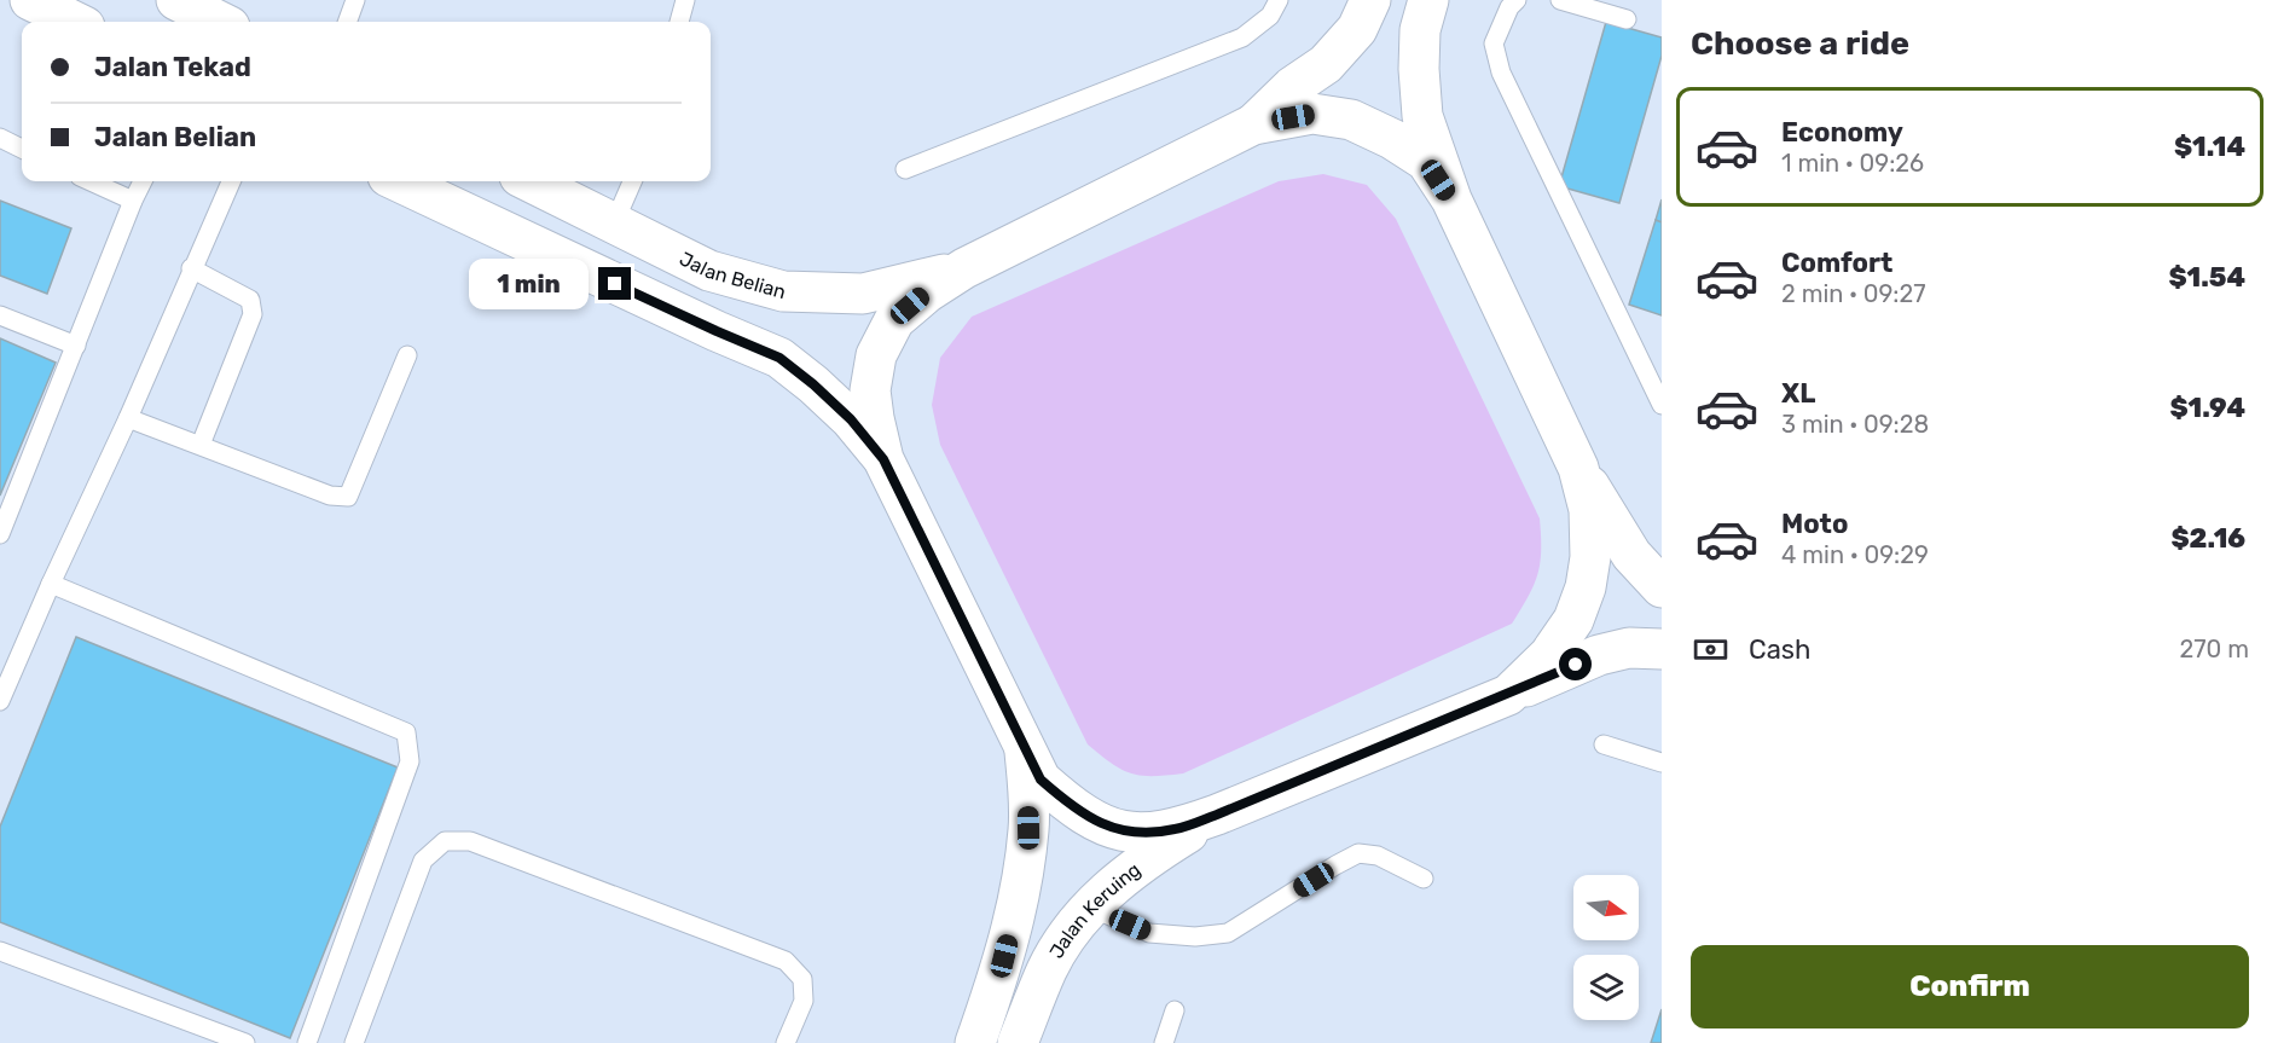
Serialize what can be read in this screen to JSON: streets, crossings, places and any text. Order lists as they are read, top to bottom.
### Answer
{
  "streets": {
    "main road": ["Jalan Belian", "Jalan Keruing"]
  },
  "north": "right",
  "page": {
    "heading": "Choose a ride",
    "banner": ["Jalan Tekad", "Jalan Belian"],
    "list": [
      {
        "name": "Economy",
        "note": "1 min · 09:26",
        "value": "$1.14"
      },
      {
        "name": "Comfort",
        "note": "2 min · 09:27",
        "value": "$1.54"
      },
      {
        "name": "XL",
        "note": "3 min · 09:28",
        "value": "$1.94"
      },
      {
        "name": "Moto",
        "note": "4 min · 09:29",
        "value": "$2.16"
      }
    ],
    "bubble": "1 min",
    "pay": ["Cash", "270 m"],
    "buttons": "Confirm"
  }
}
